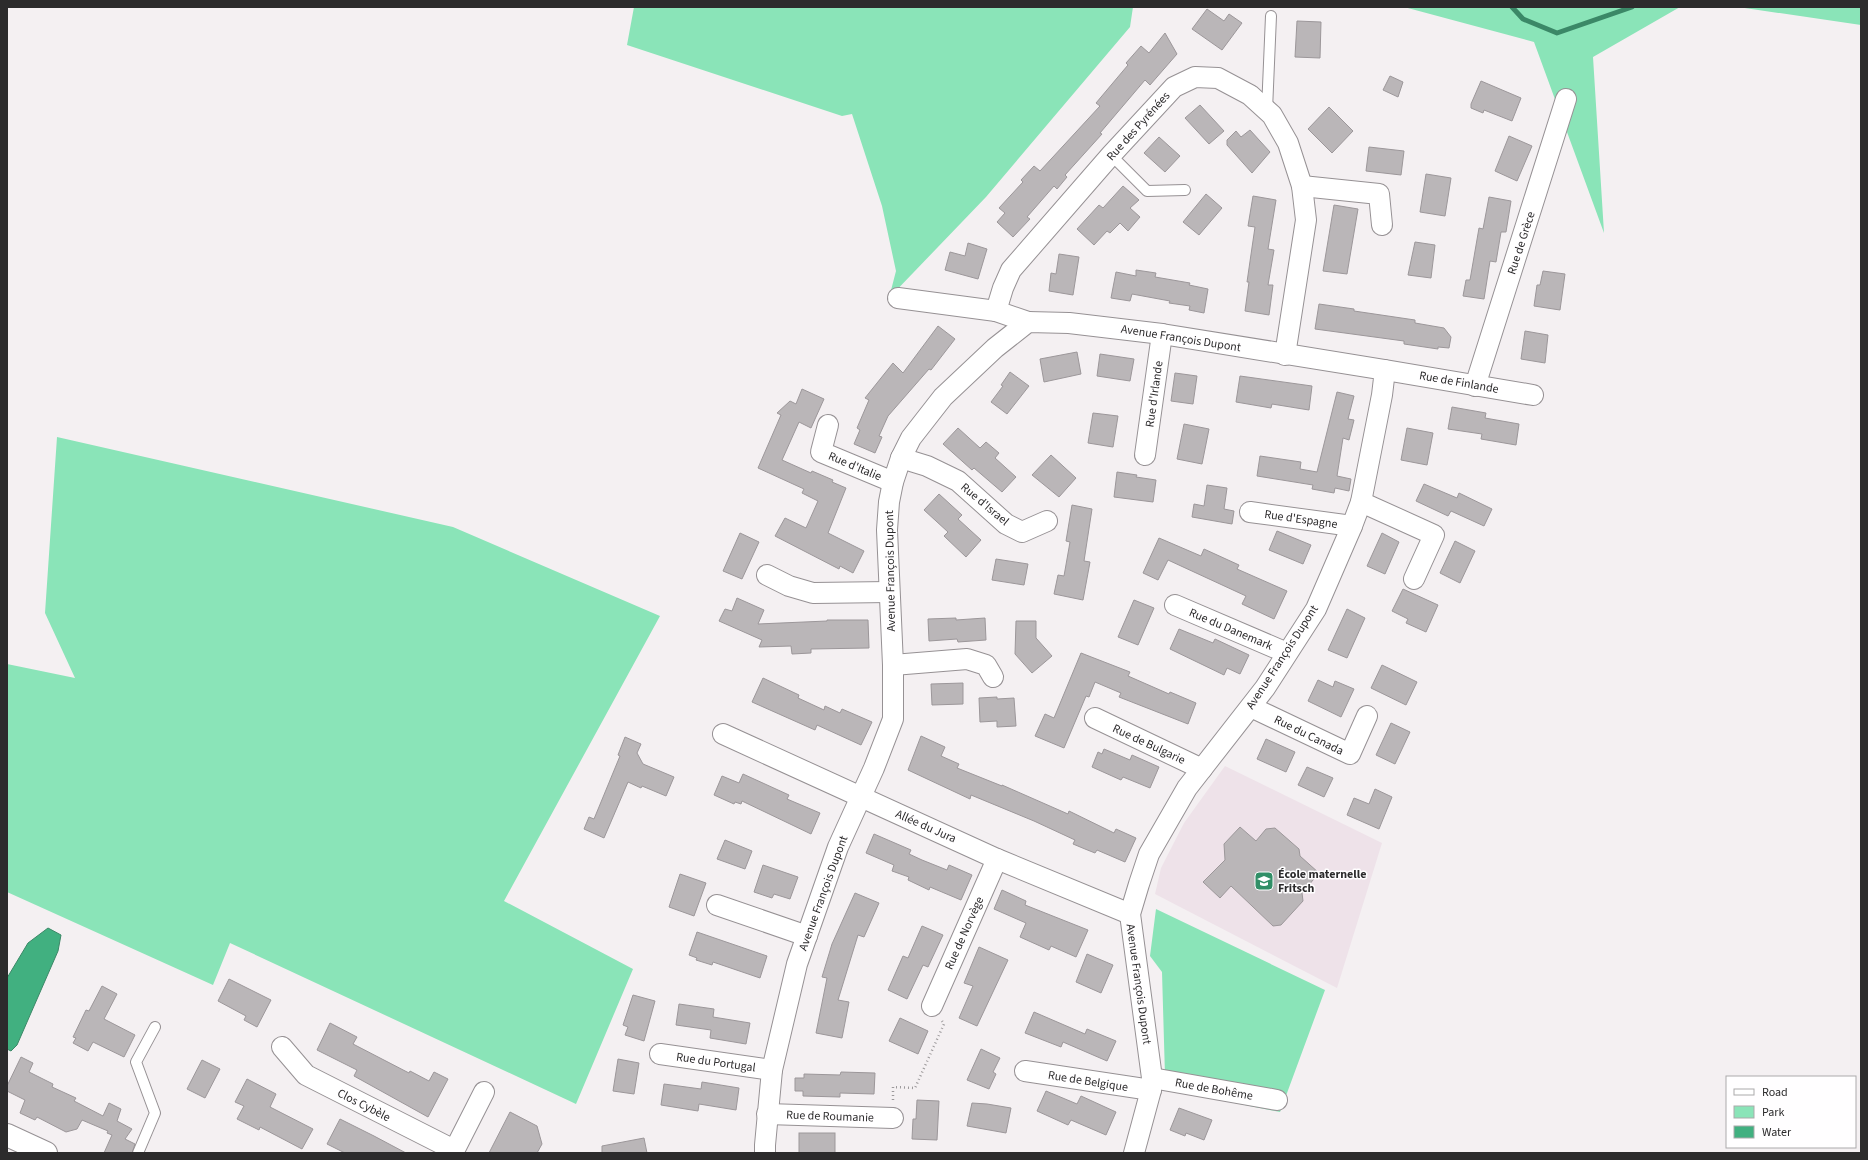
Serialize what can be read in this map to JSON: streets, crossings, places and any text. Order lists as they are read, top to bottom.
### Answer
{
  "streets": {
    "street": [
      "Rue des Pyrénées",
      "Rue de Grèce",
      "Avenue François Dupont",
      "Rue de Finlande",
      "Rue d'Irlande",
      "Rue d'Italie",
      "Rue d'Israel",
      "Rue d'Espagne",
      "Rue du Danemark",
      "Rue du Canada",
      "Rue de Bulgarie",
      "Allée du Jura",
      "Rue de Norvège",
      "Rue du Portugal",
      "Rue de Belgique",
      "Rue de Bohême",
      "Clos Cybèle",
      "Rue de Roumanie"
    ]
  },
  "crossings": [
    ["Rue des Pyrénées", "Avenue François Dupont"],
    ["Rue de Grèce", "Rue de Finlande"],
    ["Avenue François Dupont", "Rue de Finlande"],
    ["Avenue François Dupont", "Rue d'Irlande"],
    ["Avenue François Dupont", "Rue d'Italie"],
    ["Avenue François Dupont", "Rue d'Israel"],
    ["Avenue François Dupont", "Rue d'Espagne"],
    ["Avenue François Dupont", "Rue du Danemark"],
    ["Avenue François Dupont", "Rue du Canada"],
    ["Avenue François Dupont", "Rue de Bulgarie"],
    ["Avenue François Dupont", "Allée du Jura"],
    ["Avenue François Dupont", "Rue du Portugal"],
    ["Avenue François Dupont", "Rue de Belgique"],
    ["Avenue François Dupont", "Rue de Bohême"],
    ["Avenue François Dupont", "Rue de Roumanie"],
    ["Allée du Jura", "Rue de Norvège"],
    ["Rue de Belgique", "Rue de Bohême"]
  ],
  "places": {
    "school or university": ["École maternelle Fritsch"]
  },
  "legend": ["Road", "Park", "Water"]
}
